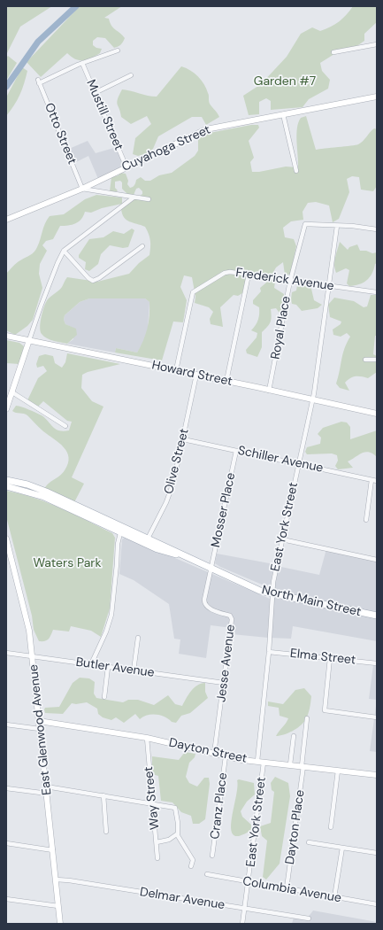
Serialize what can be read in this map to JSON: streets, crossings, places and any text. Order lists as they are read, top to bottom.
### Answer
{
  "streets": {
    "main road": ["North Main Street"],
    "street": [
      "Mustill Street",
      "Otto Street",
      "Cuyahoga Street",
      "Frederick Avenue",
      "Royal Place",
      "Howard Street",
      "Schiller Avenue",
      "Olive Street",
      "Mosser Place",
      "East York Street",
      "Elma Street",
      "Jesse Avenue",
      "Butler Avenue",
      "East Glenwood Avenue",
      "Dayton Street",
      "Way Street",
      "Cranz Place",
      "Dayton Place",
      "Columbia Avenue",
      "Delmar Avenue"
    ]
  },
  "crossings": [
    ["Mustill Street", "Otto Street"],
    ["Mustill Street", "Cuyahoga Street"],
    ["Otto Street", "Cuyahoga Street"],
    ["Frederick Avenue", "Royal Place"],
    ["Frederick Avenue", "Howard Street"],
    ["Frederick Avenue", "East York Street"],
    ["Royal Place", "Howard Street"],
    ["Royal Place", "East York Street"],
    ["Howard Street", "Olive Street"],
    ["Howard Street", "East York Street"],
    ["Schiller Avenue", "Olive Street"],
    ["Schiller Avenue", "Mosser Place"],
    ["Schiller Avenue", "East York Street"],
    ["Olive Street", "North Main Street"],
    ["Mosser Place", "North Main Street"],
    ["Mosser Place", "Jesse Avenue"],
    ["East York Street", "North Main Street"],
    ["East York Street", "Elma Street"],
    ["East York Street", "Dayton Street"],
    ["East York Street", "Columbia Avenue"],
    ["East York Street", "Delmar Avenue"],
    ["North Main Street", "Jesse Avenue"],
    ["Jesse Avenue", "Butler Avenue"],
    ["Jesse Avenue", "Dayton Street"],
    ["Butler Avenue", "East Glenwood Avenue"],
    ["East Glenwood Avenue", "Dayton Street"],
    ["East Glenwood Avenue", "Delmar Avenue"],
    ["Dayton Street", "Way Street"],
    ["Dayton Street", "Cranz Place"],
    ["Dayton Street", "Dayton Place"],
    ["Dayton Place", "Columbia Avenue"]
  ],
  "parks": ["Garden #7", "Waters Park"]
}
